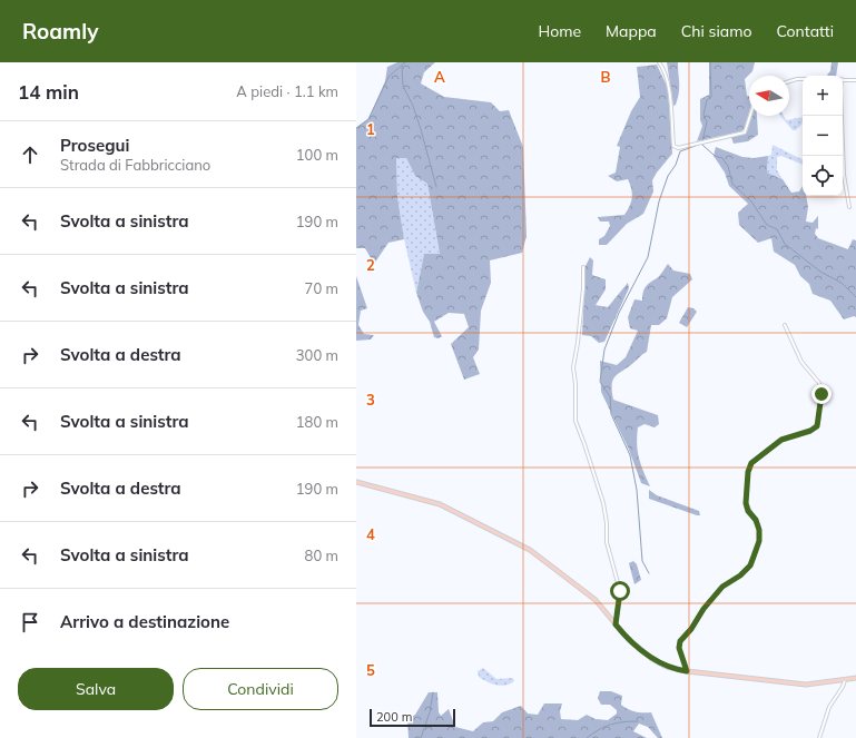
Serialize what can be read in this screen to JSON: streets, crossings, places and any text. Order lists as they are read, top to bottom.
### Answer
{
  "scale_bar": "200 m",
  "north": "left",
  "page": {
    "header": "Roamly",
    "nav": [
      "Home",
      "Mappa",
      "Chi siamo",
      "Contatti"
    ],
    "heading": ["14 min", "A piedi · 1.1 km"],
    "map_buttons": ["+", "−"],
    "list": [
      ["Prosegui", "Strada di Fabbricciano", "100 m"],
      ["Svolta a sinistra", "190 m"],
      ["Svolta a sinistra", "70 m"],
      ["Svolta a destra", "300 m"],
      ["Svolta a sinistra", "180 m"],
      ["Svolta a destra", "190 m"],
      ["Svolta a sinistra", "80 m"],
      "Arrivo a destinazione"
    ],
    "buttons": ["Salva", "Condividi"],
    "scale": "200 m"
  },
  "grid": {
    "columns": ["A", "B"],
    "rows": [
      "1",
      "2",
      "3",
      "4",
      "5"
    ]
  }
}
